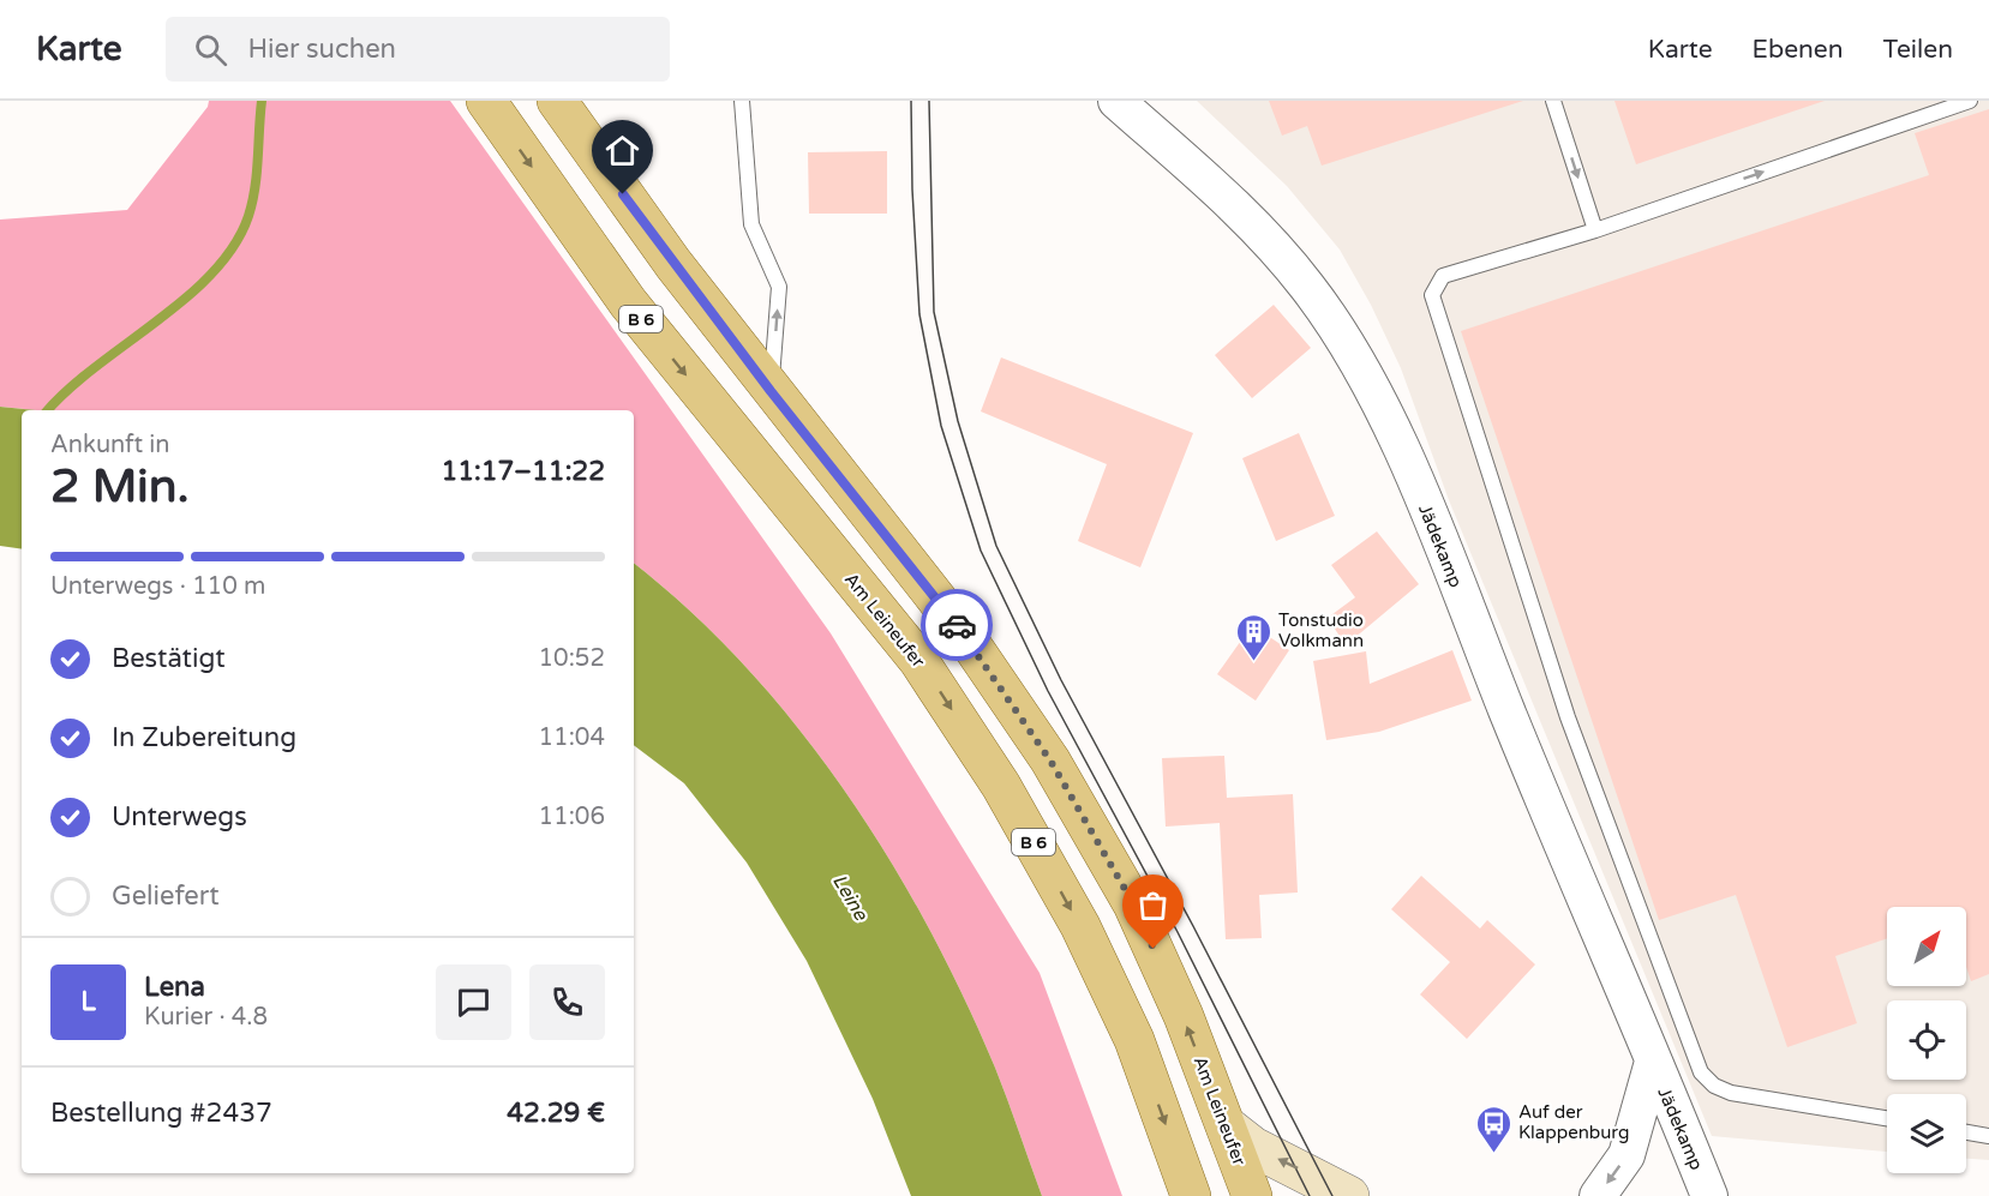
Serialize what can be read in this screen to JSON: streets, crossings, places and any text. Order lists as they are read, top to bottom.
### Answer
{
  "streets": {
    "main road": ["B 6", "Am Leineufer"],
    "street": ["Jädekamp"]
  },
  "water": ["Leine"],
  "places": {
    "building": ["Tonstudio Volkmann"],
    "bus stop": ["Auf der Klappenburg"]
  },
  "north": "top right",
  "page": {
    "header": "Karte",
    "search": "Hier suchen",
    "nav": ["Karte", "Ebenen", "Teilen"],
    "heading": ["2 Min.", "Ankunft in", "11:17–11:22"],
    "panel": [
      "Lena",
      "Kurier · 4.8",
      "Bestellung #2437",
      "42.29 €"
    ],
    "bar": "Unterwegs · 110 m",
    "list": [
      ["Bestätigt", "10:52"],
      ["In Zubereitung", "11:04"],
      ["Unterwegs", "11:06"],
      "Geliefert"
    ],
    "round": "L"
  }
}
